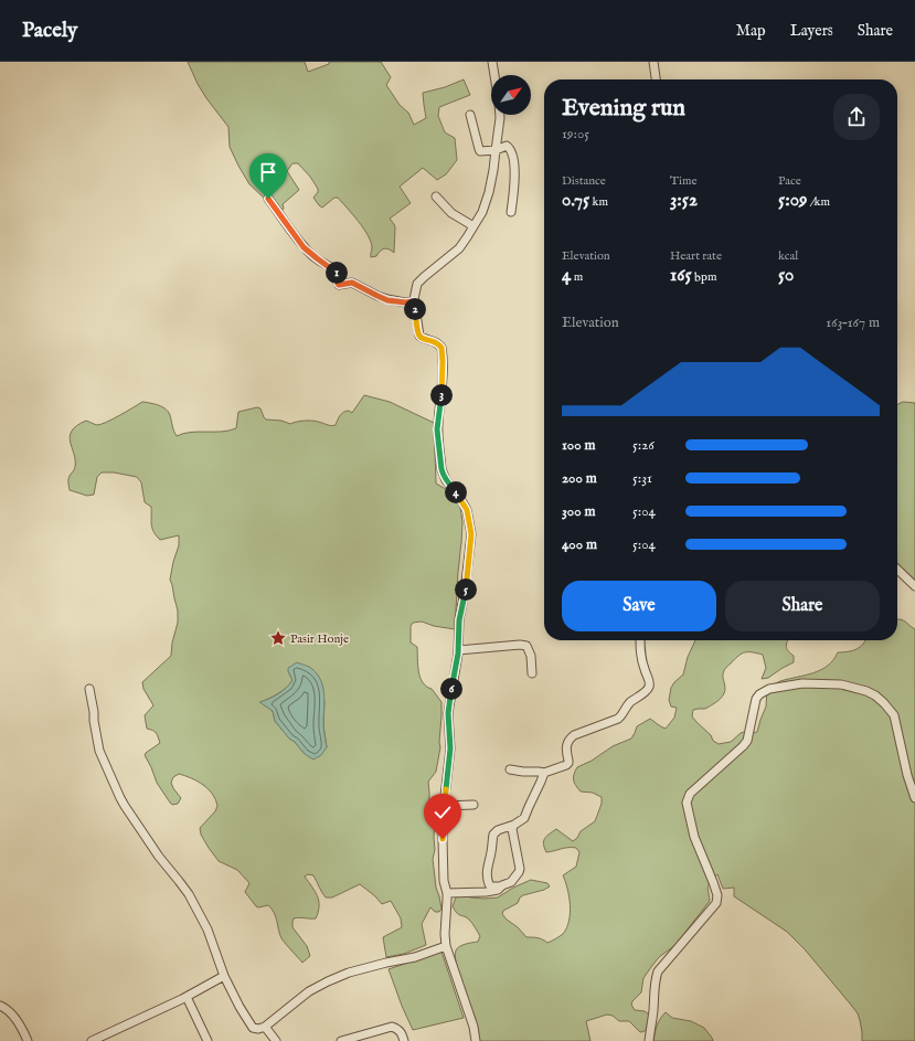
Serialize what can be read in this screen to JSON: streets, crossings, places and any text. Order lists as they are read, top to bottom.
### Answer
{
  "places": {
    "place": ["Pasir Honje"]
  },
  "north": "top right",
  "page": {
    "header": "Pacely",
    "nav": ["Map", "Layers", "Share"],
    "heading": ["Evening run", "19:05"],
    "stats": [
      ["Distance", "0.75 km"],
      ["Time", "3:52"],
      ["Pace", "5:09 /km"],
      ["Elevation", "4 m"],
      ["Heart rate", "165 bpm"],
      ["kcal", "50"]
    ],
    "pins": [
      "1",
      "2",
      "3",
      "4",
      "5",
      "6"
    ],
    "chart": ["Elevation", "163–167 m"],
    "list": [
      {
        "name": "100 m",
        "note": "5:26"
      },
      {
        "name": "200 m",
        "note": "5:31"
      },
      {
        "name": "300 m",
        "note": "5:04"
      },
      {
        "name": "400 m",
        "note": "5:04"
      }
    ],
    "buttons": ["Save", "Share"]
  }
}
